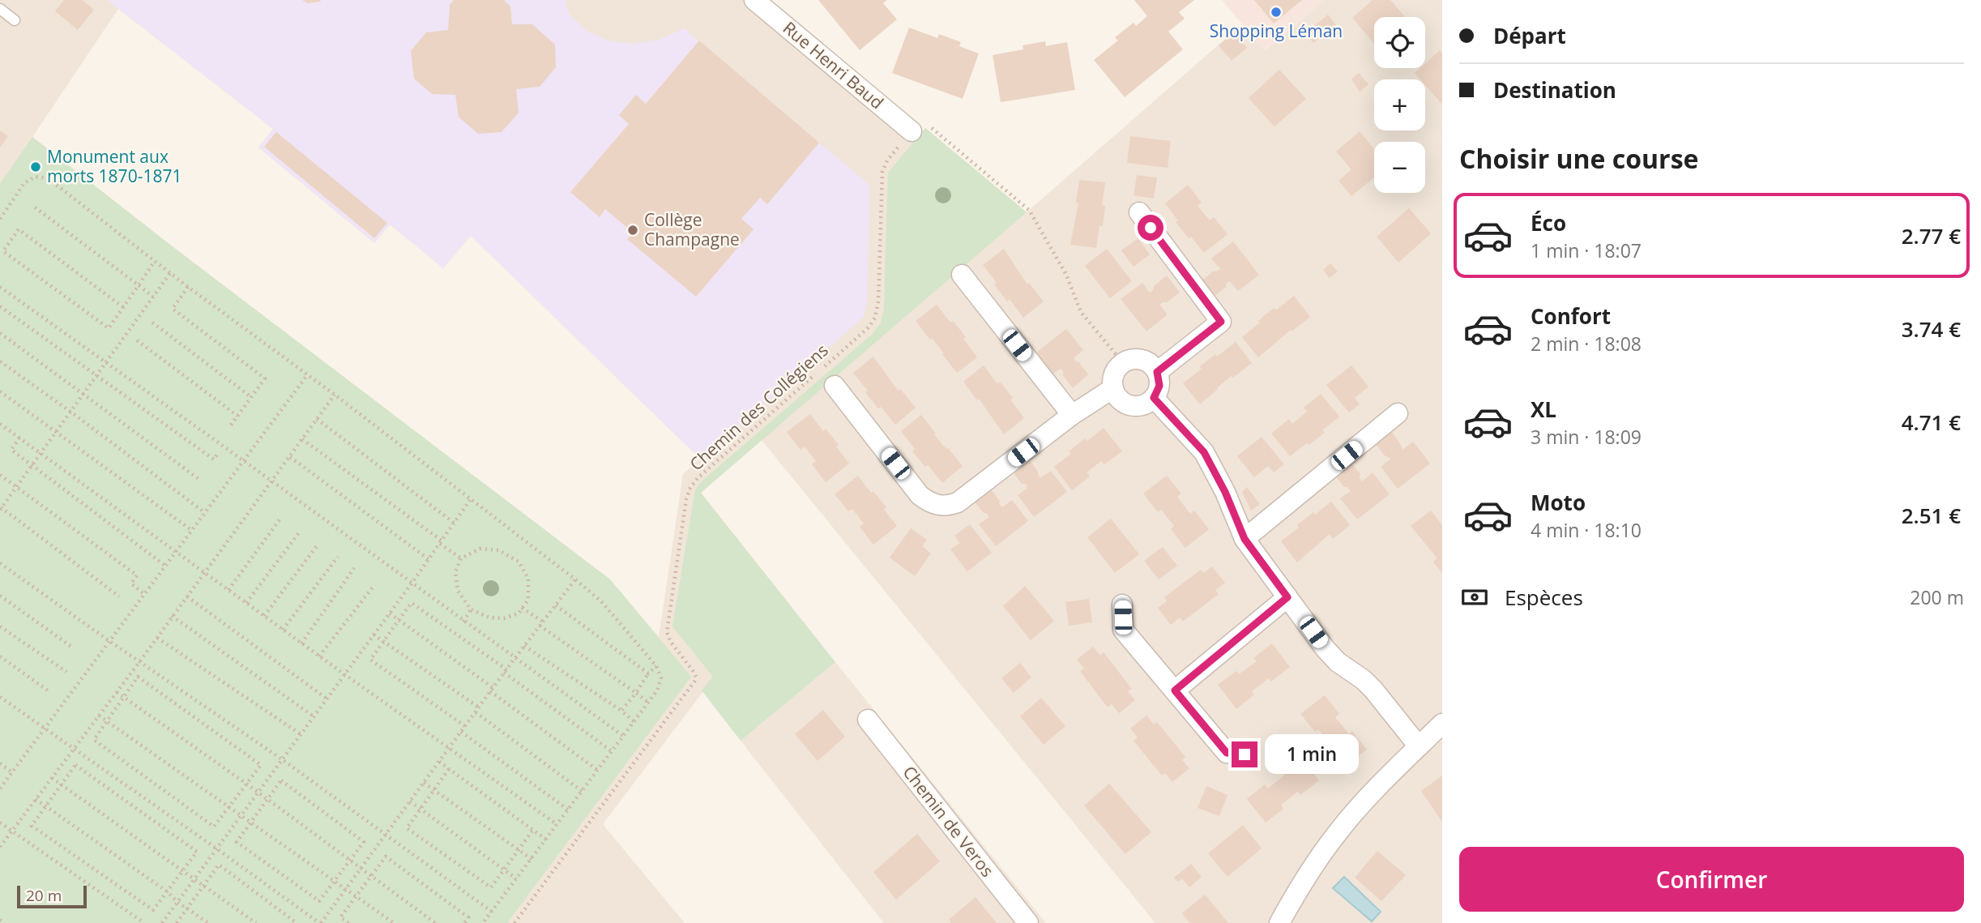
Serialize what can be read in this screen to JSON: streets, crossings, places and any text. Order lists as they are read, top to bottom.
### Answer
{
  "streets": {
    "street": ["Rue Henri Baud", "Chemin de Veros"],
    "path": ["Chemin des Collégiens"]
  },
  "places": ["Shopping Léman", "Monument aux morts 1870-1871", "Collège Champagne"],
  "scale_bar": "20 m",
  "page": {
    "banner": ["Départ", "Destination"],
    "map_buttons": ["+", "−"],
    "heading": "Choisir une course",
    "list": [
      {
        "name": "Éco",
        "note": "1 min · 18:07",
        "value": "2.77 €"
      },
      {
        "name": "Confort",
        "note": "2 min · 18:08",
        "value": "3.74 €"
      },
      {
        "name": "XL",
        "note": "3 min · 18:09",
        "value": "4.71 €"
      },
      {
        "name": "Moto",
        "note": "4 min · 18:10",
        "value": "2.51 €"
      }
    ],
    "pay": ["Espèces", "200 m"],
    "bubble": "1 min",
    "buttons": "Confirmer",
    "scale": "20 m"
  }
}
